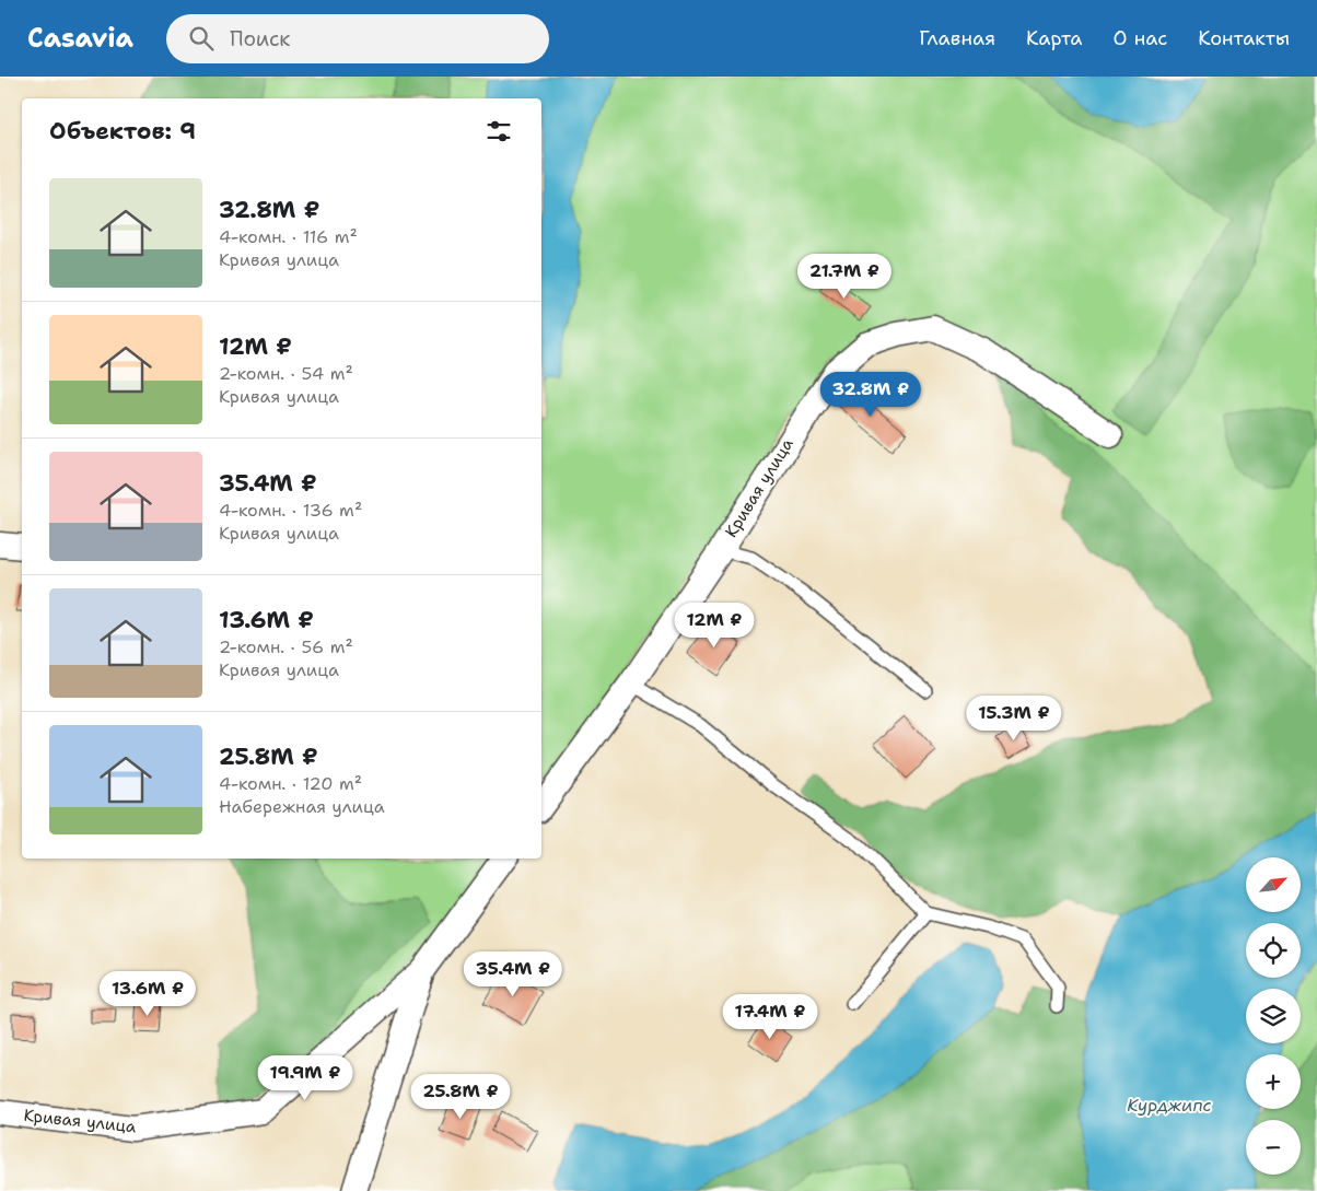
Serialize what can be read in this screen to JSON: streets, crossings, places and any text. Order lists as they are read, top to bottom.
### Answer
{
  "streets": {
    "street": ["Кривая улица"]
  },
  "water": ["Курджипс"],
  "north": "top right",
  "page": {
    "header": "Casavia",
    "search": "Поиск",
    "nav": [
      "Главная",
      "Карта",
      "О нас",
      "Контакты"
    ],
    "heading": "Объектов: 9",
    "list": [
      {
        "name": "32.8M ₽",
        "note": "4-комн. · 116 m² · Кривая улица"
      },
      {
        "name": "12M ₽",
        "note": "2-комн. · 54 m² · Кривая улица"
      },
      {
        "name": "35.4M ₽",
        "note": "4-комн. · 136 m² · Кривая улица"
      },
      {
        "name": "13.6M ₽",
        "note": "2-комн. · 56 m² · Кривая улица"
      },
      {
        "name": "25.8M ₽",
        "note": "4-комн. · 120 m² · Набережная улица"
      }
    ],
    "price": [
      "21.7M ₽",
      "32.8M ₽",
      "12M ₽",
      "15.3M ₽",
      "35.4M ₽",
      "13.6M ₽",
      "17.4M ₽",
      "19.9M ₽",
      "25.8M ₽"
    ],
    "map_buttons": ["+", "−"]
  }
}
